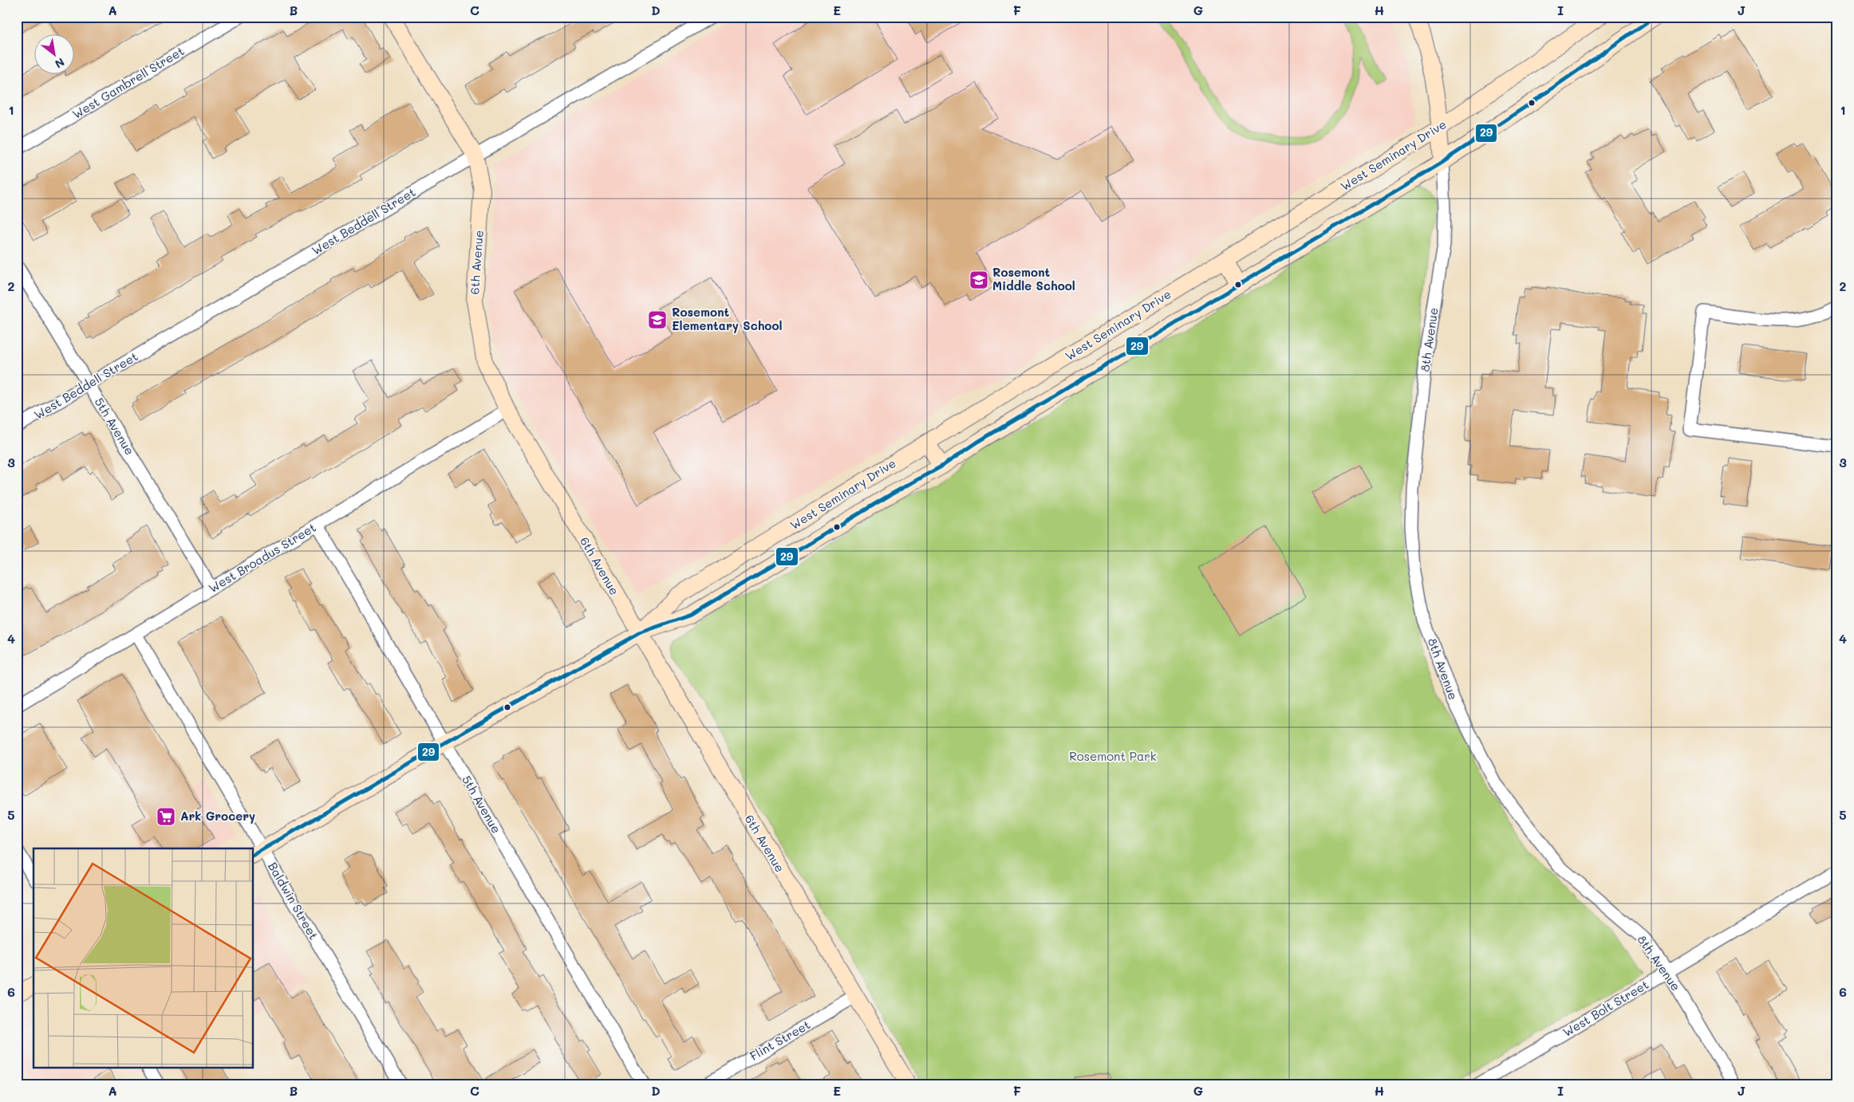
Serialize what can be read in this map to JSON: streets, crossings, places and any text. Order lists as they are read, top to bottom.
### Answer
{
  "streets": {
    "main road": ["West Seminary Drive", "6th Avenue"],
    "street": [
      "West Gambrell Street",
      "West Beddell Street",
      "8th Avenue",
      "5th Avenue",
      "West Broadus Street",
      "Baldwin Street",
      "West Bolt Street",
      "Flint Street"
    ]
  },
  "crossings": [
    ["West Seminary Drive", "6th Avenue"],
    ["West Seminary Drive", "8th Avenue"],
    ["West Seminary Drive", "5th Avenue"],
    ["West Seminary Drive", "Baldwin Street"],
    ["West Beddell Street", "6th Avenue"],
    ["West Beddell Street", "5th Avenue"],
    ["6th Avenue", "West Broadus Street"],
    ["6th Avenue", "Flint Street"],
    ["8th Avenue", "West Bolt Street"],
    ["5th Avenue", "West Broadus Street"],
    ["West Broadus Street", "Baldwin Street"]
  ],
  "parks": ["Rosemont Park"],
  "places": {
    "school or university": ["Rosemont Middle School", "Rosemont Elementary School"],
    "supermarket": ["Ark Grocery"]
  },
  "lines": ["transit line 29"],
  "north": "bottom right",
  "grid": {
    "columns": [
      "A",
      "B",
      "C",
      "D",
      "E",
      "F",
      "G",
      "H",
      "I",
      "J"
    ],
    "rows": [
      "1",
      "2",
      "3",
      "4",
      "5",
      "6"
    ]
  }
}
